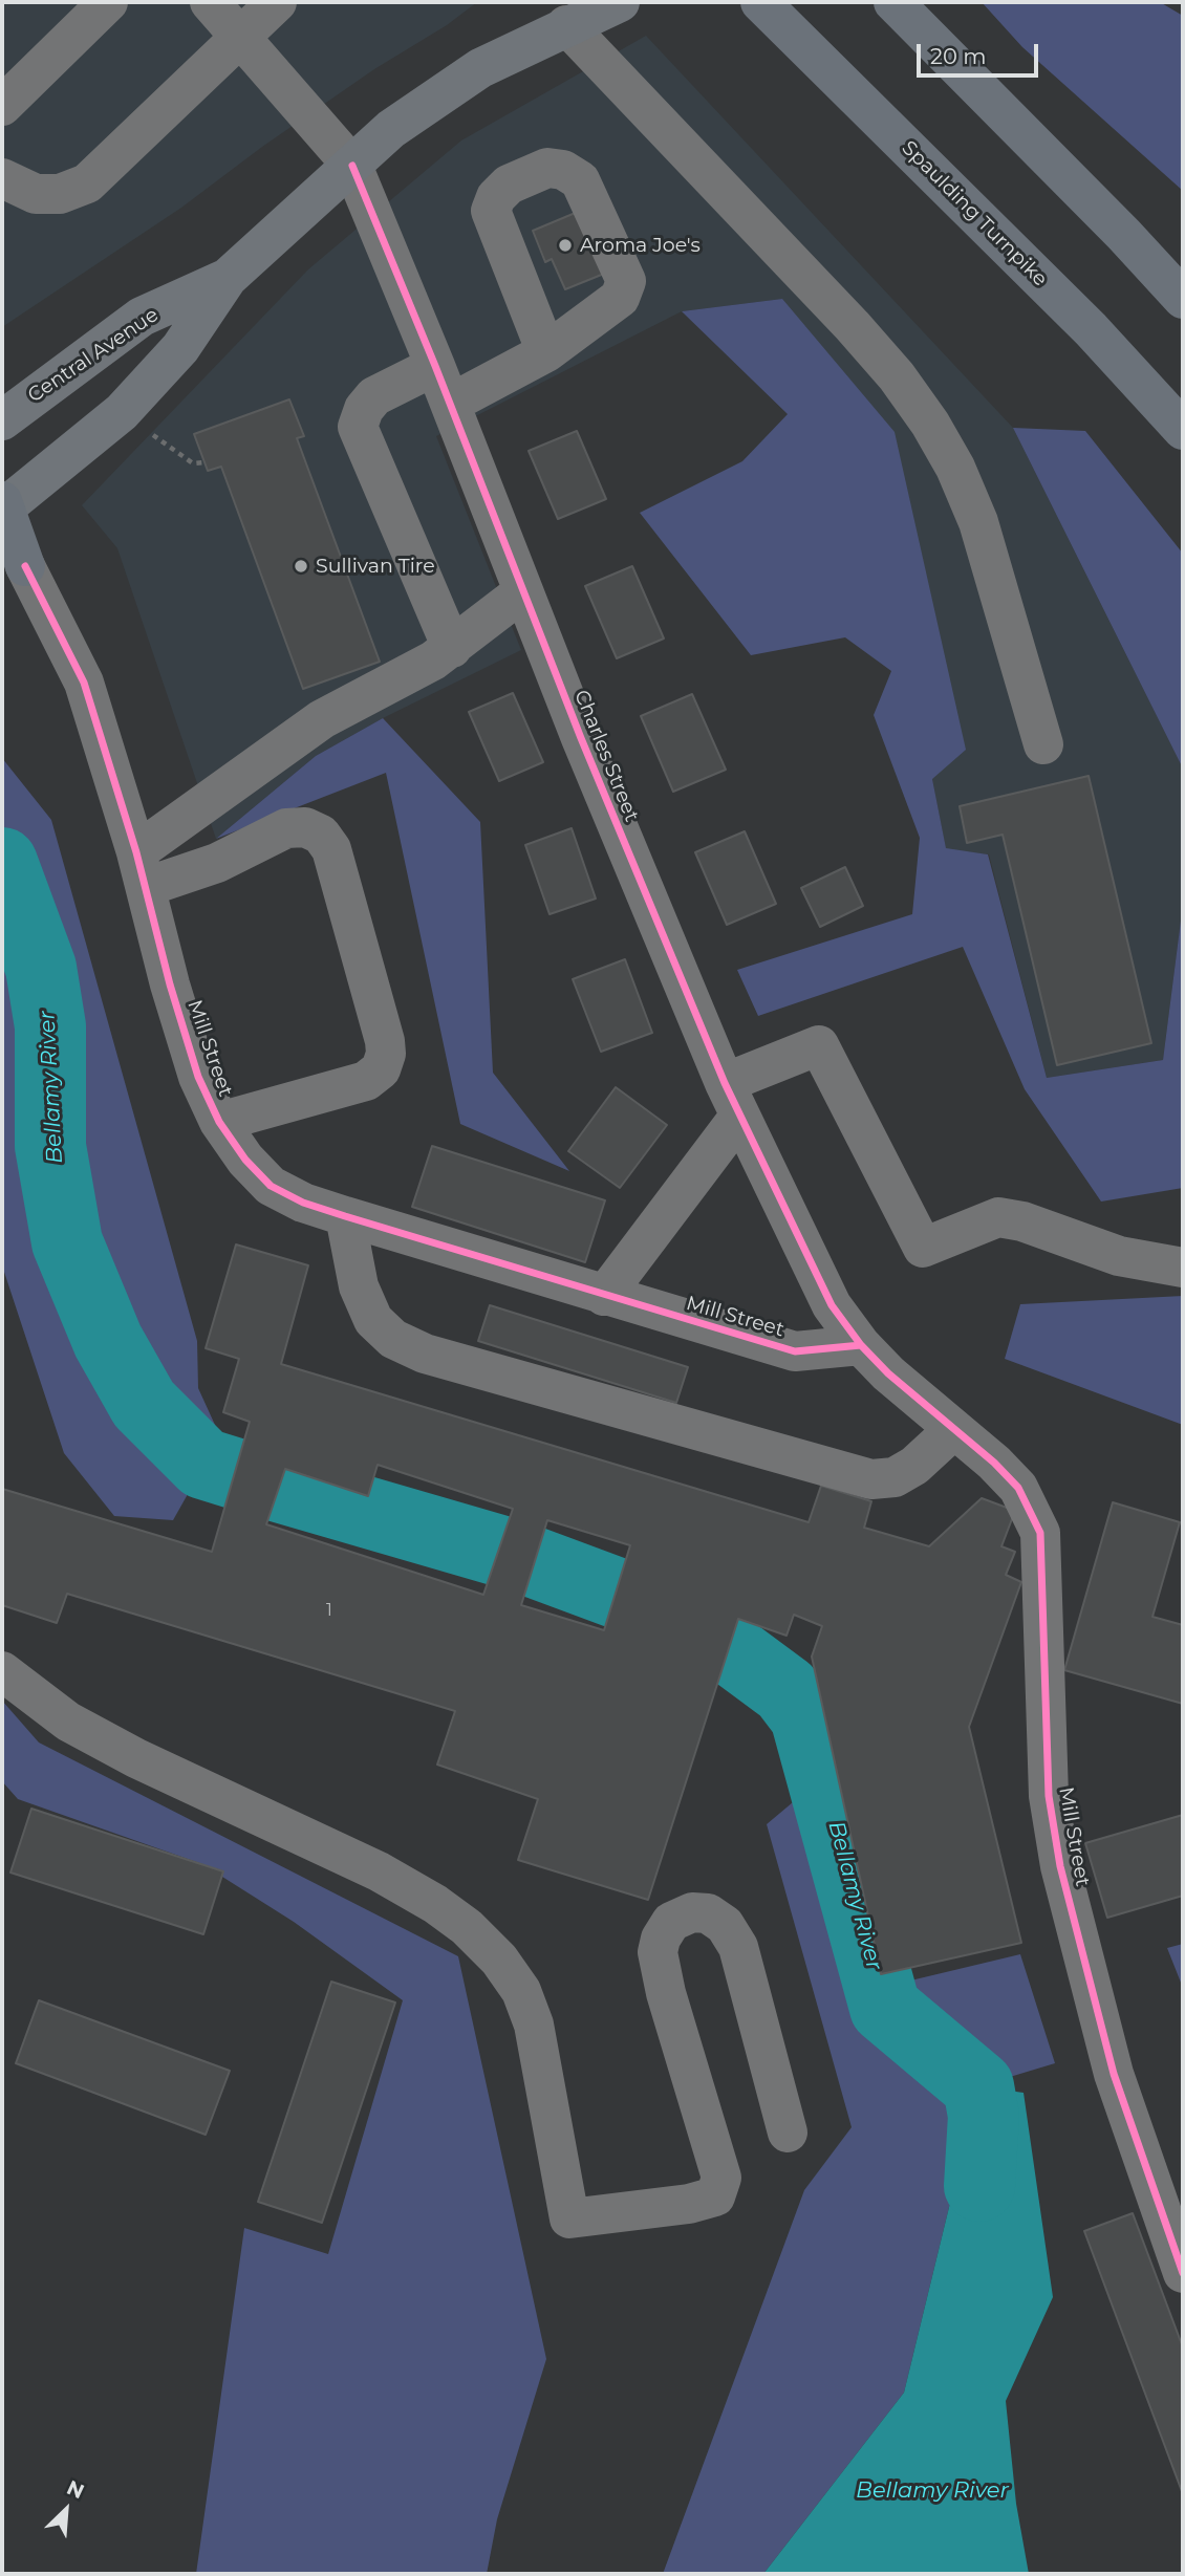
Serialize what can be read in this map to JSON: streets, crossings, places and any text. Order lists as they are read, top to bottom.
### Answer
{
  "streets": {
    "highway": ["Spaulding Turnpike"],
    "main road": ["Central Avenue"],
    "street": ["Charles Street", "Mill Street"]
  },
  "crossings": [
    ["Central Avenue", "Charles Street"],
    ["Charles Street", "Mill Street"]
  ],
  "water": ["Bellamy River"],
  "places": ["Aroma Joe's", "Sullivan Tire"],
  "house_numbers": ["1"],
  "scale_bar": "20 m",
  "north": "top right"
}
